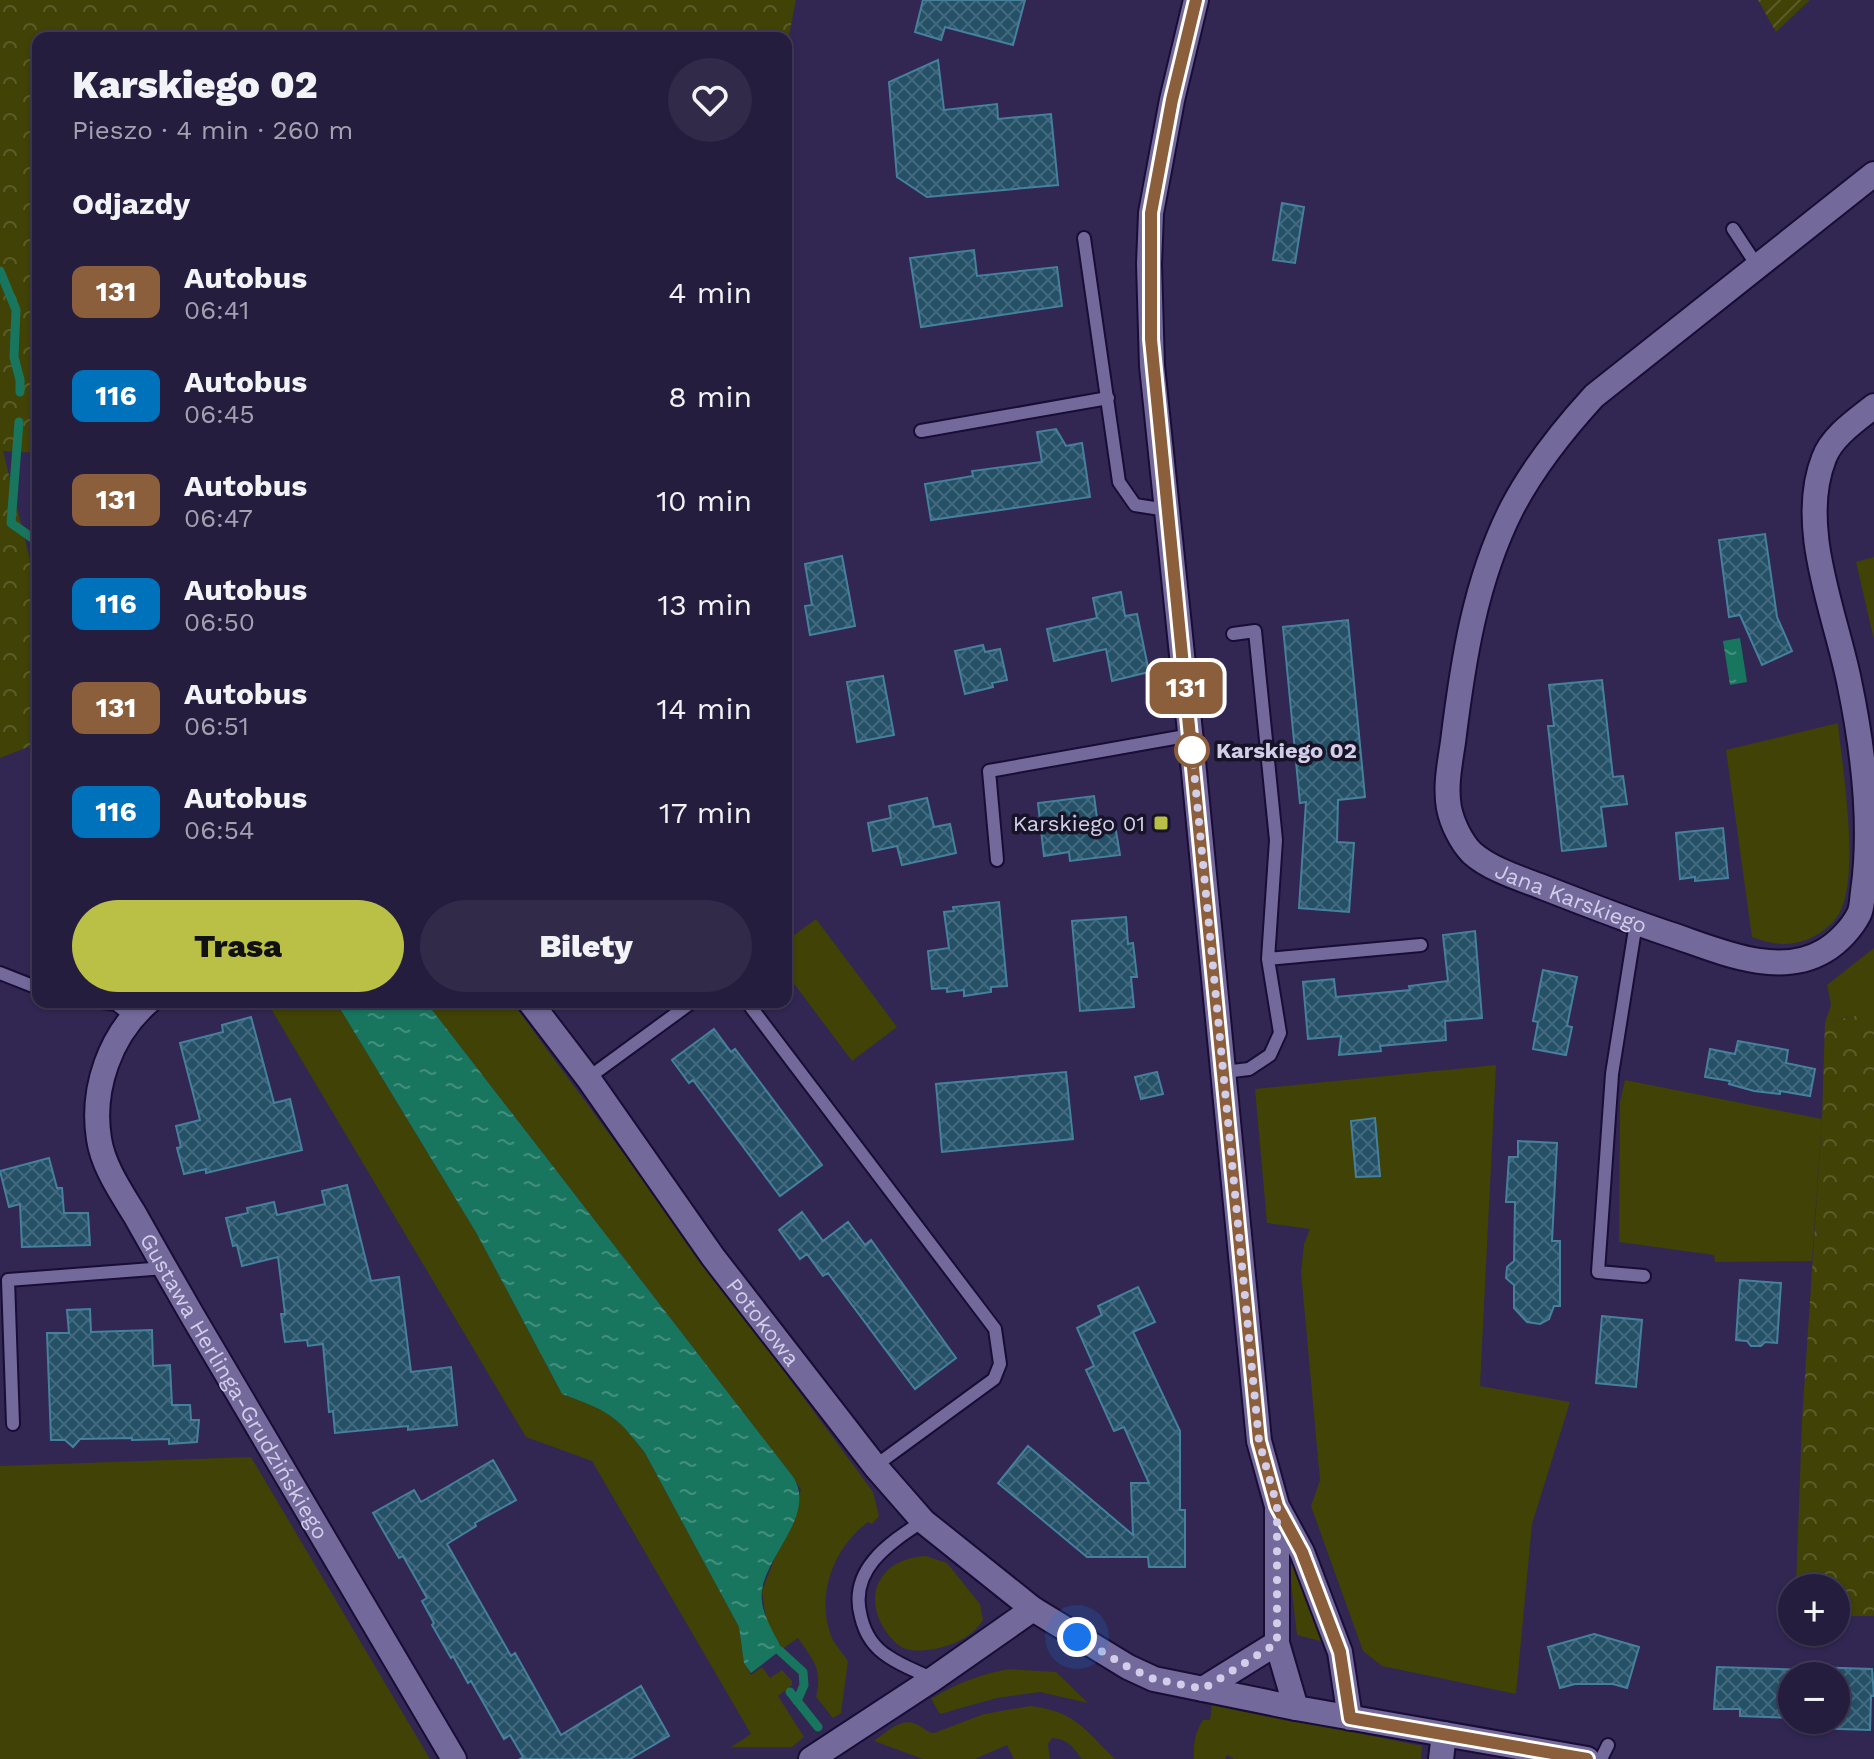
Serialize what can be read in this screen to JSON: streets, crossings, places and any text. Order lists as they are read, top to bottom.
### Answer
{
  "streets": {
    "street": ["Jana Karskiego", "Potokowa", "Gustawa Herlinga-Grudzińskiego"]
  },
  "places": {
    "other": ["Karskiego 02"],
    "transit": ["Karskiego 01"]
  },
  "lines": ["bus line 131"],
  "page": {
    "on_map": "131",
    "heading": [
      ["Karskiego 02", "Pieszo · 4 min · 260 m"],
      "Odjazdy"
    ],
    "list": [
      {
        "mark": "131",
        "name": "Autobus",
        "note": "06:41",
        "value": "4 min"
      },
      {
        "mark": "116",
        "name": "Autobus",
        "note": "06:45",
        "value": "8 min"
      },
      {
        "mark": "131",
        "name": "Autobus",
        "note": "06:47",
        "value": "10 min"
      },
      {
        "mark": "116",
        "name": "Autobus",
        "note": "06:50",
        "value": "13 min"
      },
      {
        "mark": "131",
        "name": "Autobus",
        "note": "06:51",
        "value": "14 min"
      },
      {
        "mark": "116",
        "name": "Autobus",
        "note": "06:54",
        "value": "17 min"
      }
    ],
    "buttons": ["Trasa", "Bilety"],
    "map_buttons": ["+", "−"]
  }
}
